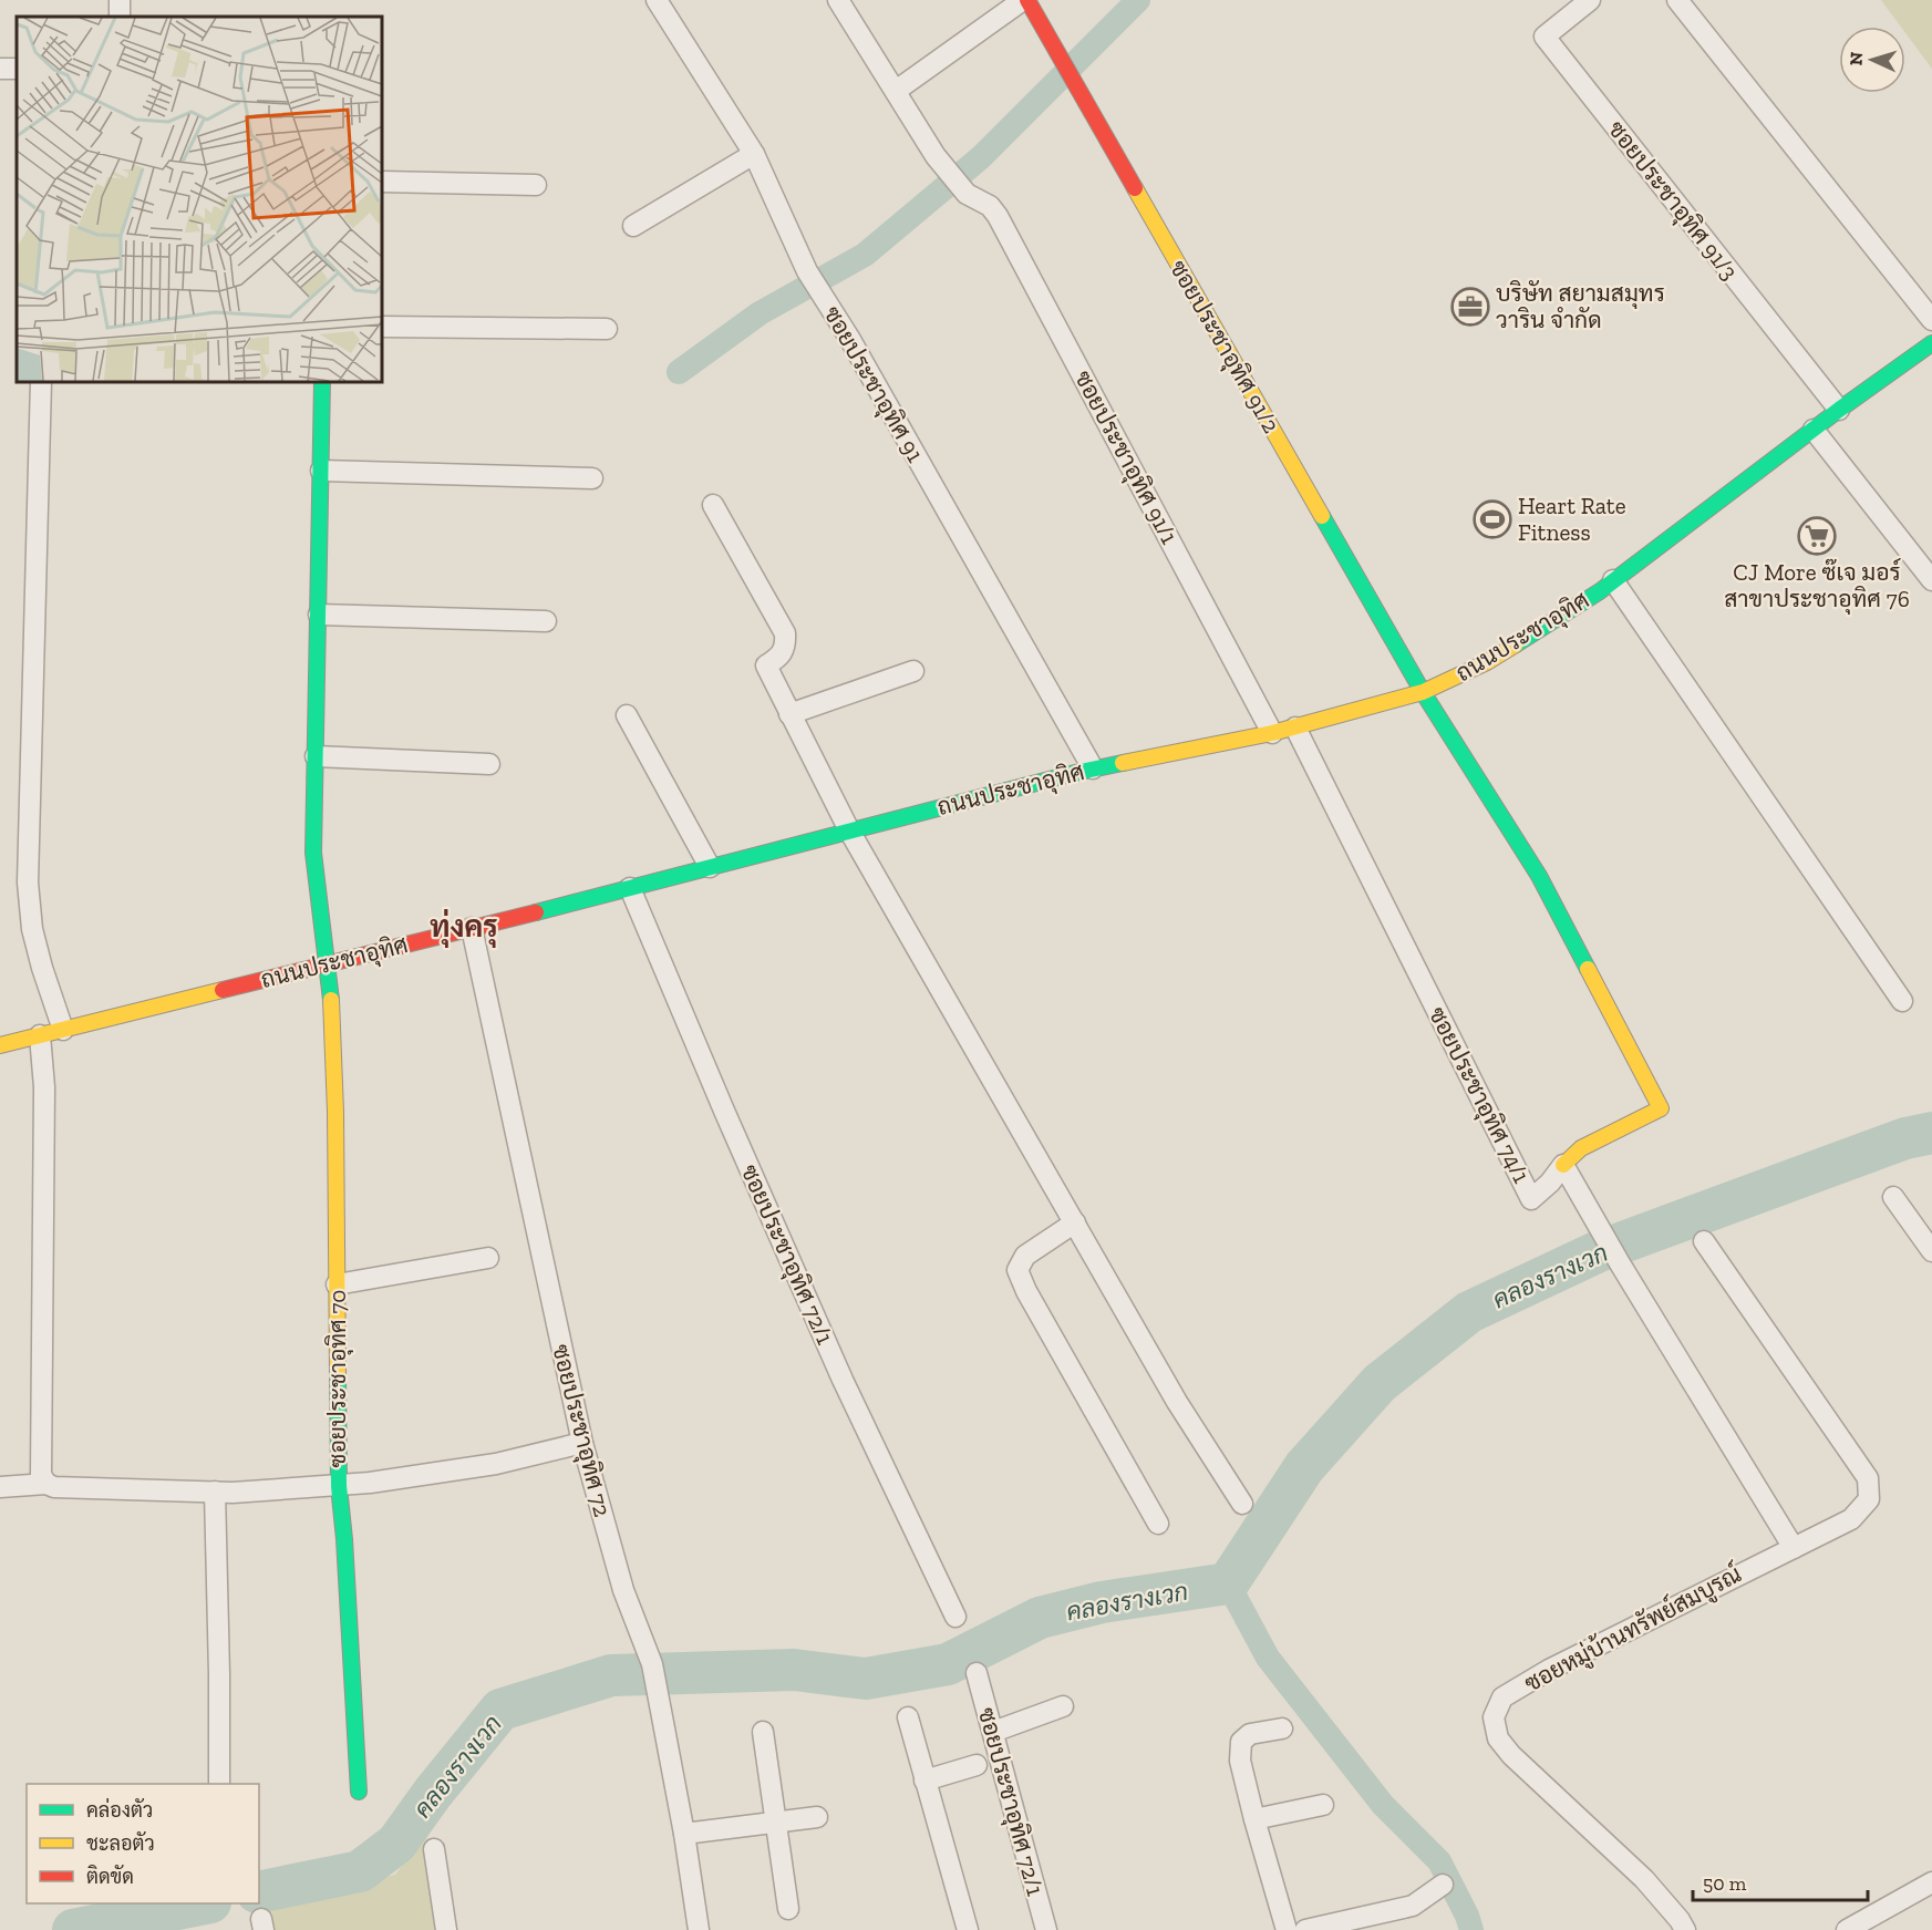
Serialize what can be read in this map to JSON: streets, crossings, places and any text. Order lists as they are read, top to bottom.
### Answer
{
  "streets": {
    "street": [
      "ซอยประชาอุทิศ 91/3",
      "ซอยประชาอุทิศ 91/2",
      "ซอยประชาอุทิศ 91",
      "ซอยประชาอุทิศ 91/1",
      "ถนนประชาอุทิศ",
      "ซอยประชาอุทิศ 74/1",
      "ซอยประชาอุทิศ 72/1",
      "ซอยประชาอุทิศ 70",
      "ซอยประชาอุทิศ 72",
      "ซอยหมู่บ้านทรัพย์สมบูรณ์"
    ]
  },
  "crossings": [
    ["ซอยประชาอุทิศ 91/3", "ถนนประชาอุทิศ"],
    ["ซอยประชาอุทิศ 91/2", "ถนนประชาอุทิศ"],
    ["ซอยประชาอุทิศ 91/2", "ซอยประชาอุทิศ 74/1"],
    ["ซอยประชาอุทิศ 91", "ถนนประชาอุทิศ"],
    ["ซอยประชาอุทิศ 91/1", "ถนนประชาอุทิศ"],
    ["ถนนประชาอุทิศ", "ซอยประชาอุทิศ 74/1"],
    ["ถนนประชาอุทิศ", "ซอยประชาอุทิศ 72/1"],
    ["ถนนประชาอุทิศ", "ซอยประชาอุทิศ 70"],
    ["ถนนประชาอุทิศ", "ซอยประชาอุทิศ 72"],
    ["ซอยประชาอุทิศ 74/1", "ซอยหมู่บ้านทรัพย์สมบูรณ์"]
  ],
  "districts": ["ทุ่งครุ"],
  "water": ["คลองรางเวก"],
  "places": {
    "office": ["บริษัท สยามสมุทร วาริน จำกัด"],
    "sports": ["Heart Rate Fitness"],
    "supermarket": ["CJ More ซ๊เจ มอร์ สาขาประชาอุทิศ 76"]
  },
  "legend": ["คล่องตัว", "ชะลอตัว", "ติดขัด"],
  "scale_bar": "50 m",
  "north": "left"
}
